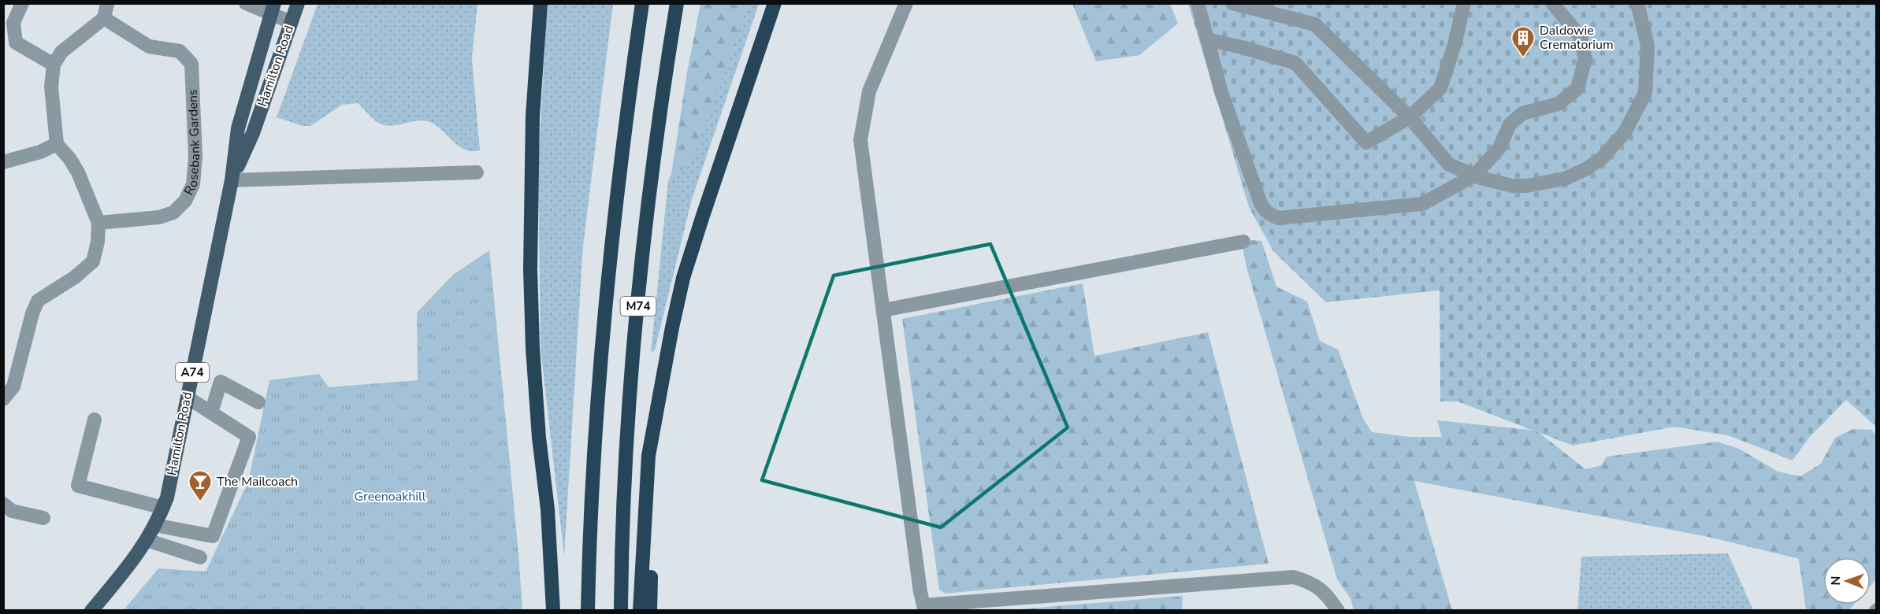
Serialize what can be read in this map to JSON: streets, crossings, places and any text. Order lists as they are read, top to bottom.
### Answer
{
  "streets": {
    "highway": ["M74"],
    "main road": ["Hamilton Road", "A74"],
    "street": ["Rosebank Gardens"]
  },
  "parks": ["Greenoakhill"],
  "places": {
    "building": ["Daldowie Crematorium"],
    "bar": ["The Mailcoach"]
  },
  "north": "left"
}
